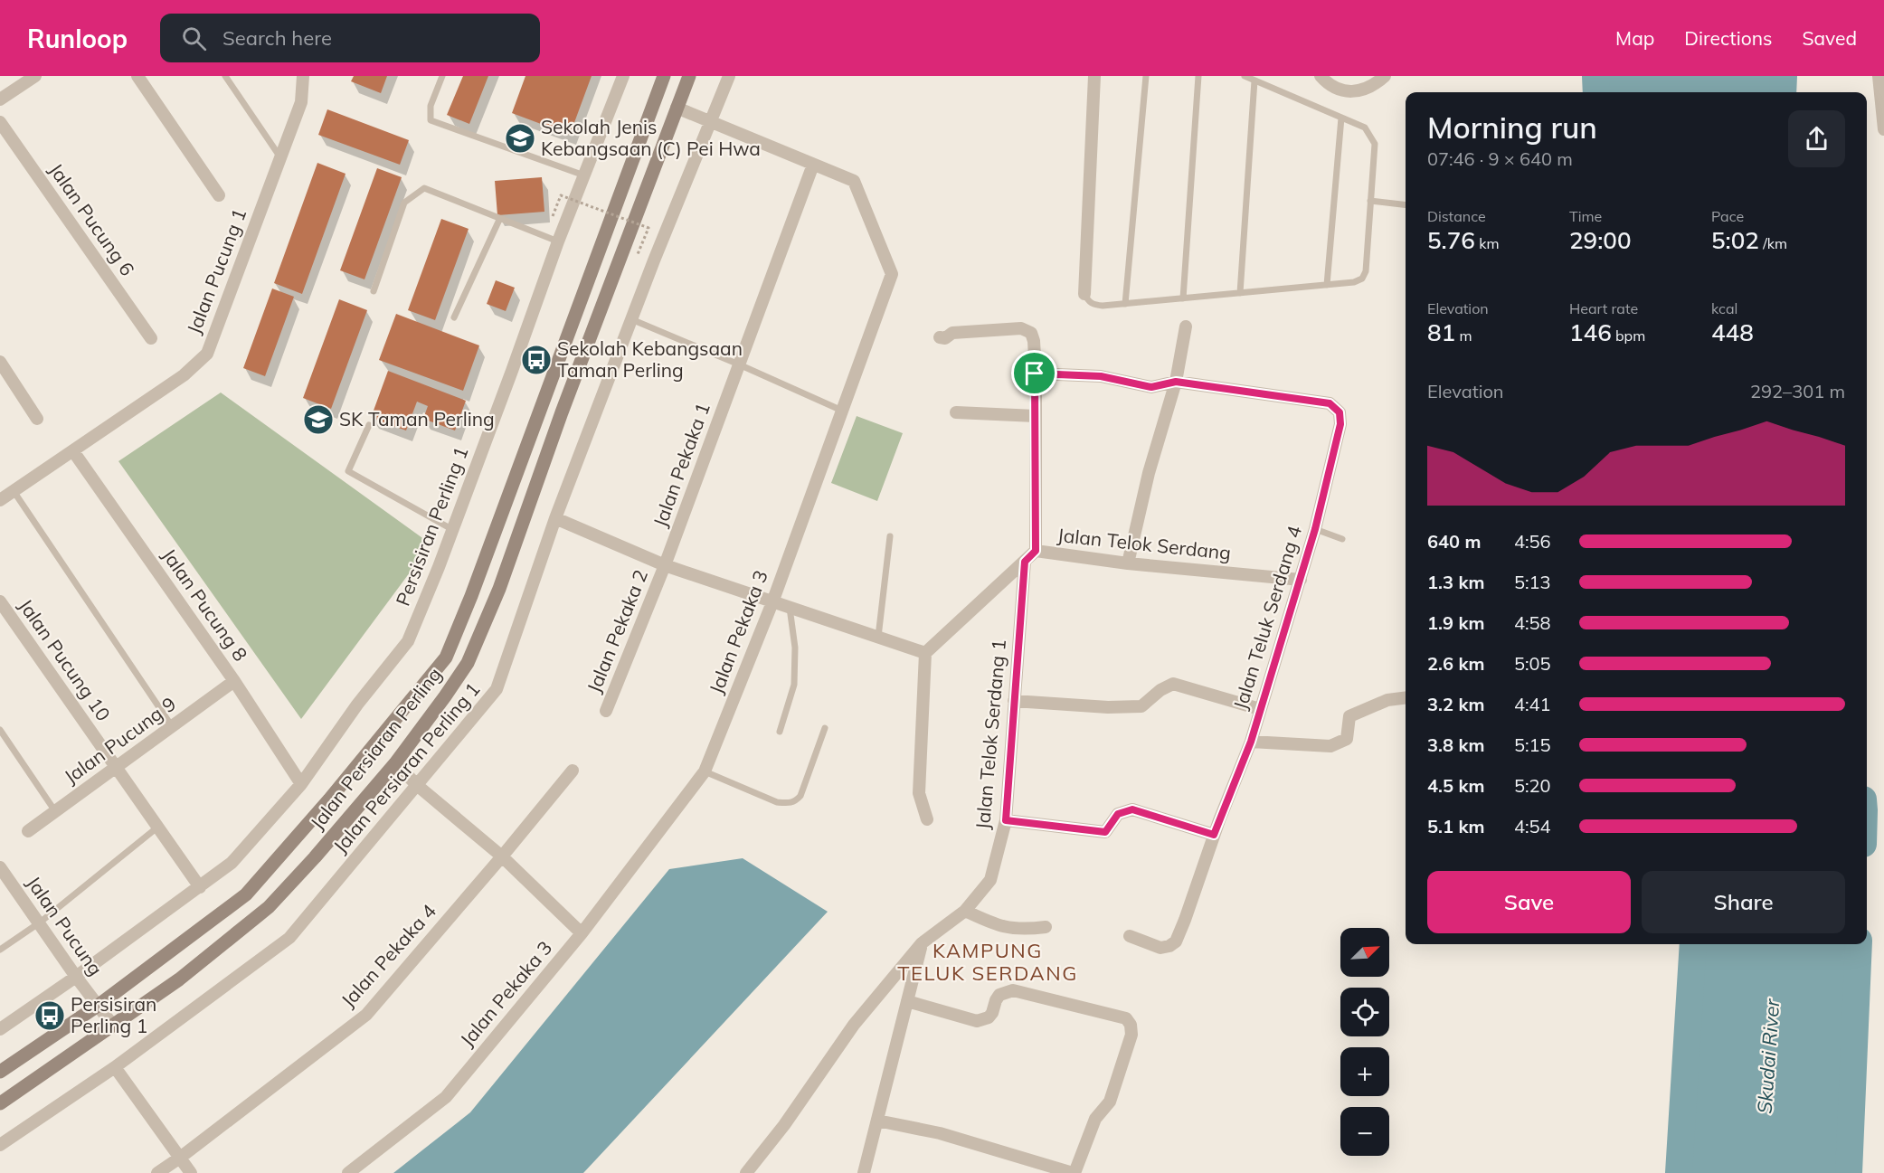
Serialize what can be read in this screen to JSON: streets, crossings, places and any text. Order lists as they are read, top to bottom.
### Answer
{
  "streets": {
    "main road": ["Jalan Persiaran Perling"],
    "street": [
      "Jalan Pucung 6",
      "Jalan Pucung 1",
      "Jalan Pekaka 1",
      "Persisiran Perling 1",
      "Jalan Telok Serdang",
      "Jalan Pucung 8",
      "Jalan Teluk Serdang 4",
      "Jalan Pekaka 2",
      "Jalan Pekaka 3",
      "Jalan Pucung 10",
      "Jalan Telok Serdang 1",
      "Jalan Pucung 9",
      "Jalan Persiaran Perling 1",
      "Jalan Pucung",
      "Jalan Pekaka 4"
    ]
  },
  "crossings": [
    ["Jalan Pucung 1", "Jalan Pucung 8"],
    ["Jalan Pekaka 1", "Jalan Pekaka 2"],
    ["Jalan Pekaka 1", "Jalan Pekaka 3"],
    ["Persisiran Perling 1", "Jalan Pucung 8"],
    ["Jalan Telok Serdang", "Jalan Teluk Serdang 4"],
    ["Jalan Telok Serdang", "Jalan Telok Serdang 1"],
    ["Jalan Pucung 8", "Jalan Pucung 9"],
    ["Jalan Pekaka 3", "Jalan Persiaran Perling"],
    ["Jalan Pekaka 3", "Jalan Persiaran Perling 1"],
    ["Jalan Pucung 10", "Jalan Pucung 9"],
    ["Jalan Persiaran Perling", "Jalan Pucung"]
  ],
  "districts": ["KAMPUNG TELUK SERDANG"],
  "water": ["Skudai River"],
  "places": {
    "school or university": ["Sekolah Jenis Kebangsaan (C) Pei Hwa", "SK Taman Perling"],
    "bus stop": ["Sekolah Kebangsaan Taman Perling", "Persisiran Perling 1"]
  },
  "north": "top right",
  "page": {
    "header": "Runloop",
    "search": "Search here",
    "nav": ["Map", "Directions", "Saved"],
    "heading": ["Morning run", "07:46 · 9 × 640 m"],
    "stats": [
      ["Distance", "5.76 km"],
      ["Time", "29:00"],
      ["Pace", "5:02 /km"],
      ["Elevation", "81 m"],
      ["Heart rate", "146 bpm"],
      ["kcal", "448"]
    ],
    "chart": ["Elevation", "292–301 m"],
    "list": [
      {
        "name": "640 m",
        "note": "4:56"
      },
      {
        "name": "1.3 km",
        "note": "5:13"
      },
      {
        "name": "1.9 km",
        "note": "4:58"
      },
      {
        "name": "2.6 km",
        "note": "5:05"
      },
      {
        "name": "3.2 km",
        "note": "4:41"
      },
      {
        "name": "3.8 km",
        "note": "5:15"
      },
      {
        "name": "4.5 km",
        "note": "5:20"
      },
      {
        "name": "5.1 km",
        "note": "4:54"
      }
    ],
    "buttons": ["Save", "Share"],
    "map_buttons": ["+", "−"]
  }
}
